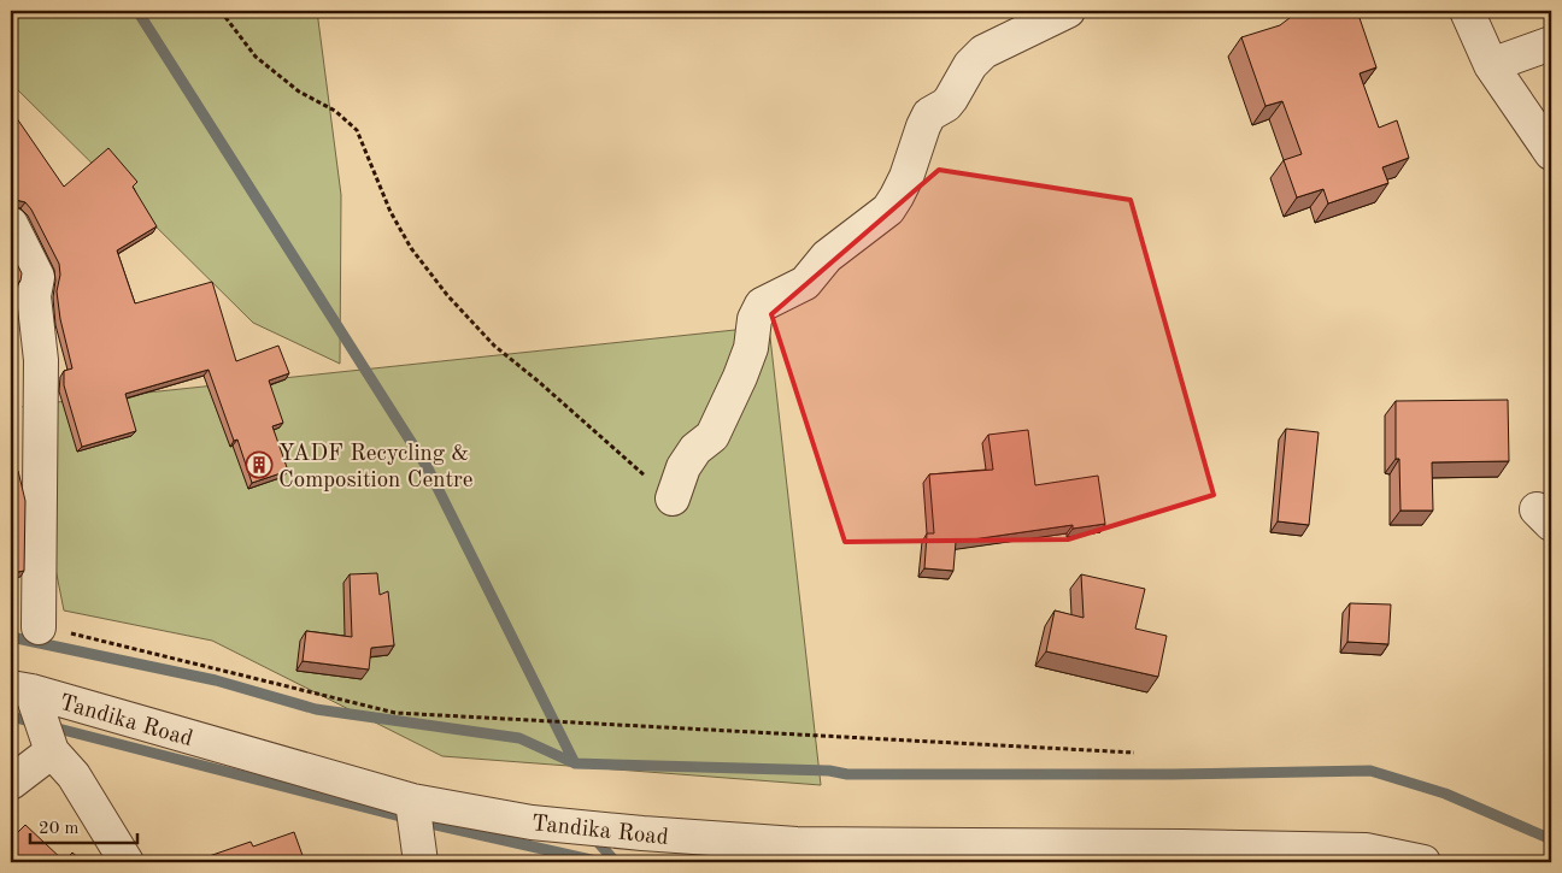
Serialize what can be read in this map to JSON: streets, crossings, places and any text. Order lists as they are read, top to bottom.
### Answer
{
  "streets": {
    "street": ["Tandika Road"]
  },
  "places": {
    "building": ["YADF Recycling & Composition Centre"]
  },
  "scale_bar": "20 m"
}
